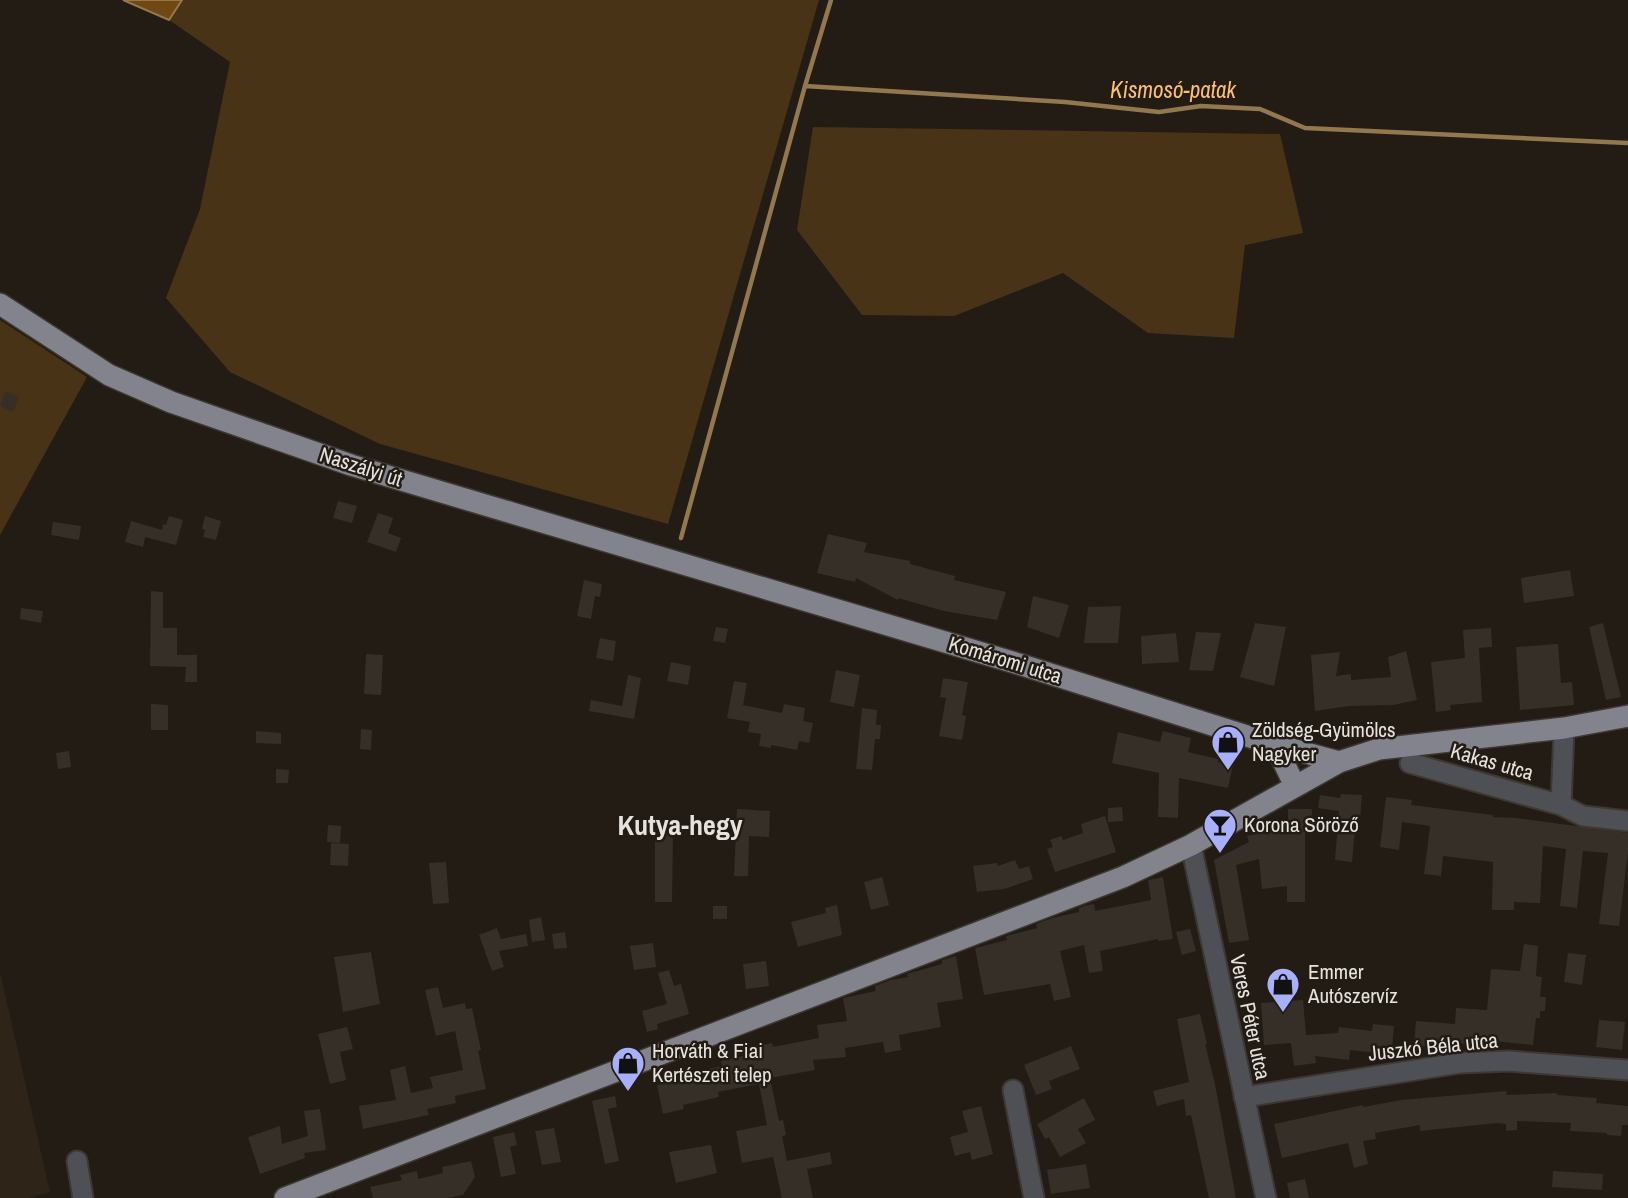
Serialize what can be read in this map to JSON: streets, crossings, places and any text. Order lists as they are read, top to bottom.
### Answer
{
  "streets": {
    "main road": ["Naszályi út", "Komáromi utca"],
    "street": ["Kakas utca", "Veres Péter utca", "Juszkó Béla utca"]
  },
  "crossings": [
    ["Naszályi út", "Komáromi utca"],
    ["Veres Péter utca", "Juszkó Béla utca"]
  ],
  "districts": ["Kutya-hegy"],
  "water": ["Kismosó-patak"],
  "places": {
    "shop": ["Zöldség-Gyümölcs Nagyker", "Emmer Autószervíz", "Horváth & Fiai Kertészeti telep"],
    "bar": ["Korona Söröző"]
  }
}
